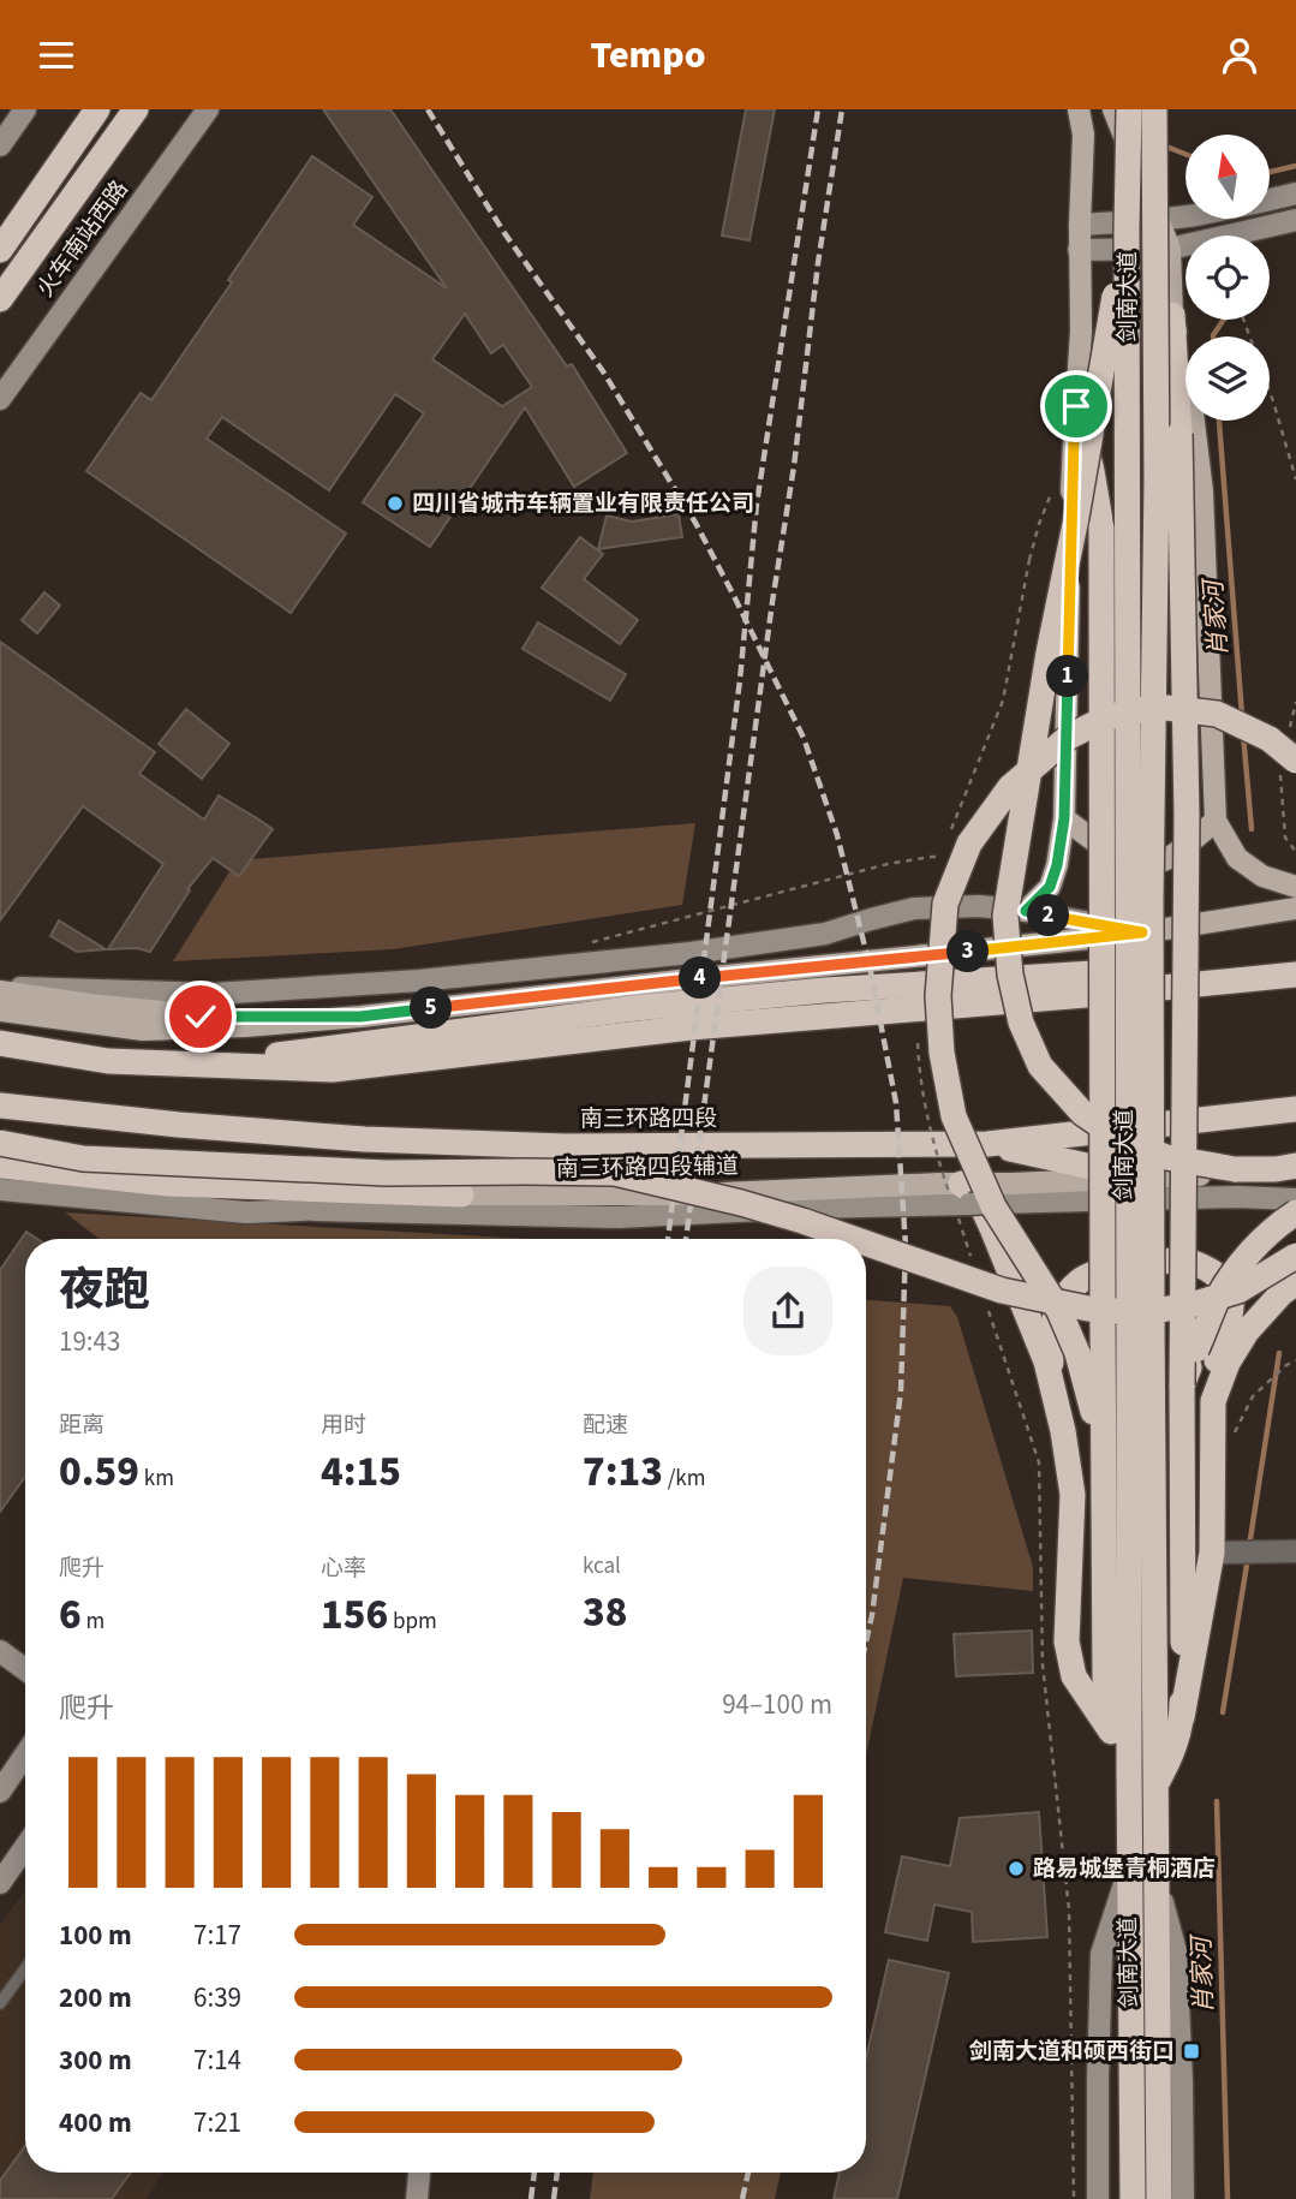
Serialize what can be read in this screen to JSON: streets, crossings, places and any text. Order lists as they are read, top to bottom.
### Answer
{
  "streets": {
    "highway": ["剑南大道", "南三环路四段"],
    "main road": ["火车南站西路", "南三环路四段辅道"]
  },
  "water": ["肖家河"],
  "places": {
    "other": ["四川省城市车辆置业有限责任公司", "路易城堡青桐酒店"],
    "transit": ["剑南大道和硕西街口"]
  },
  "north": "top",
  "page": {
    "header": "Tempo",
    "pins": [
      "1",
      "2",
      "3",
      "4",
      "5"
    ],
    "heading": ["夜跑", "19:43"],
    "stats": [
      ["距离", "0.59 km"],
      ["用时", "4:15"],
      ["配速", "7:13 /km"],
      ["爬升", "6 m"],
      ["心率", "156 bpm"],
      ["kcal", "38"]
    ],
    "chart": ["爬升", "94–100 m"],
    "list": [
      {
        "name": "100 m",
        "note": "7:17"
      },
      {
        "name": "200 m",
        "note": "6:39"
      },
      {
        "name": "300 m",
        "note": "7:14"
      },
      {
        "name": "400 m",
        "note": "7:21"
      }
    ]
  }
}
